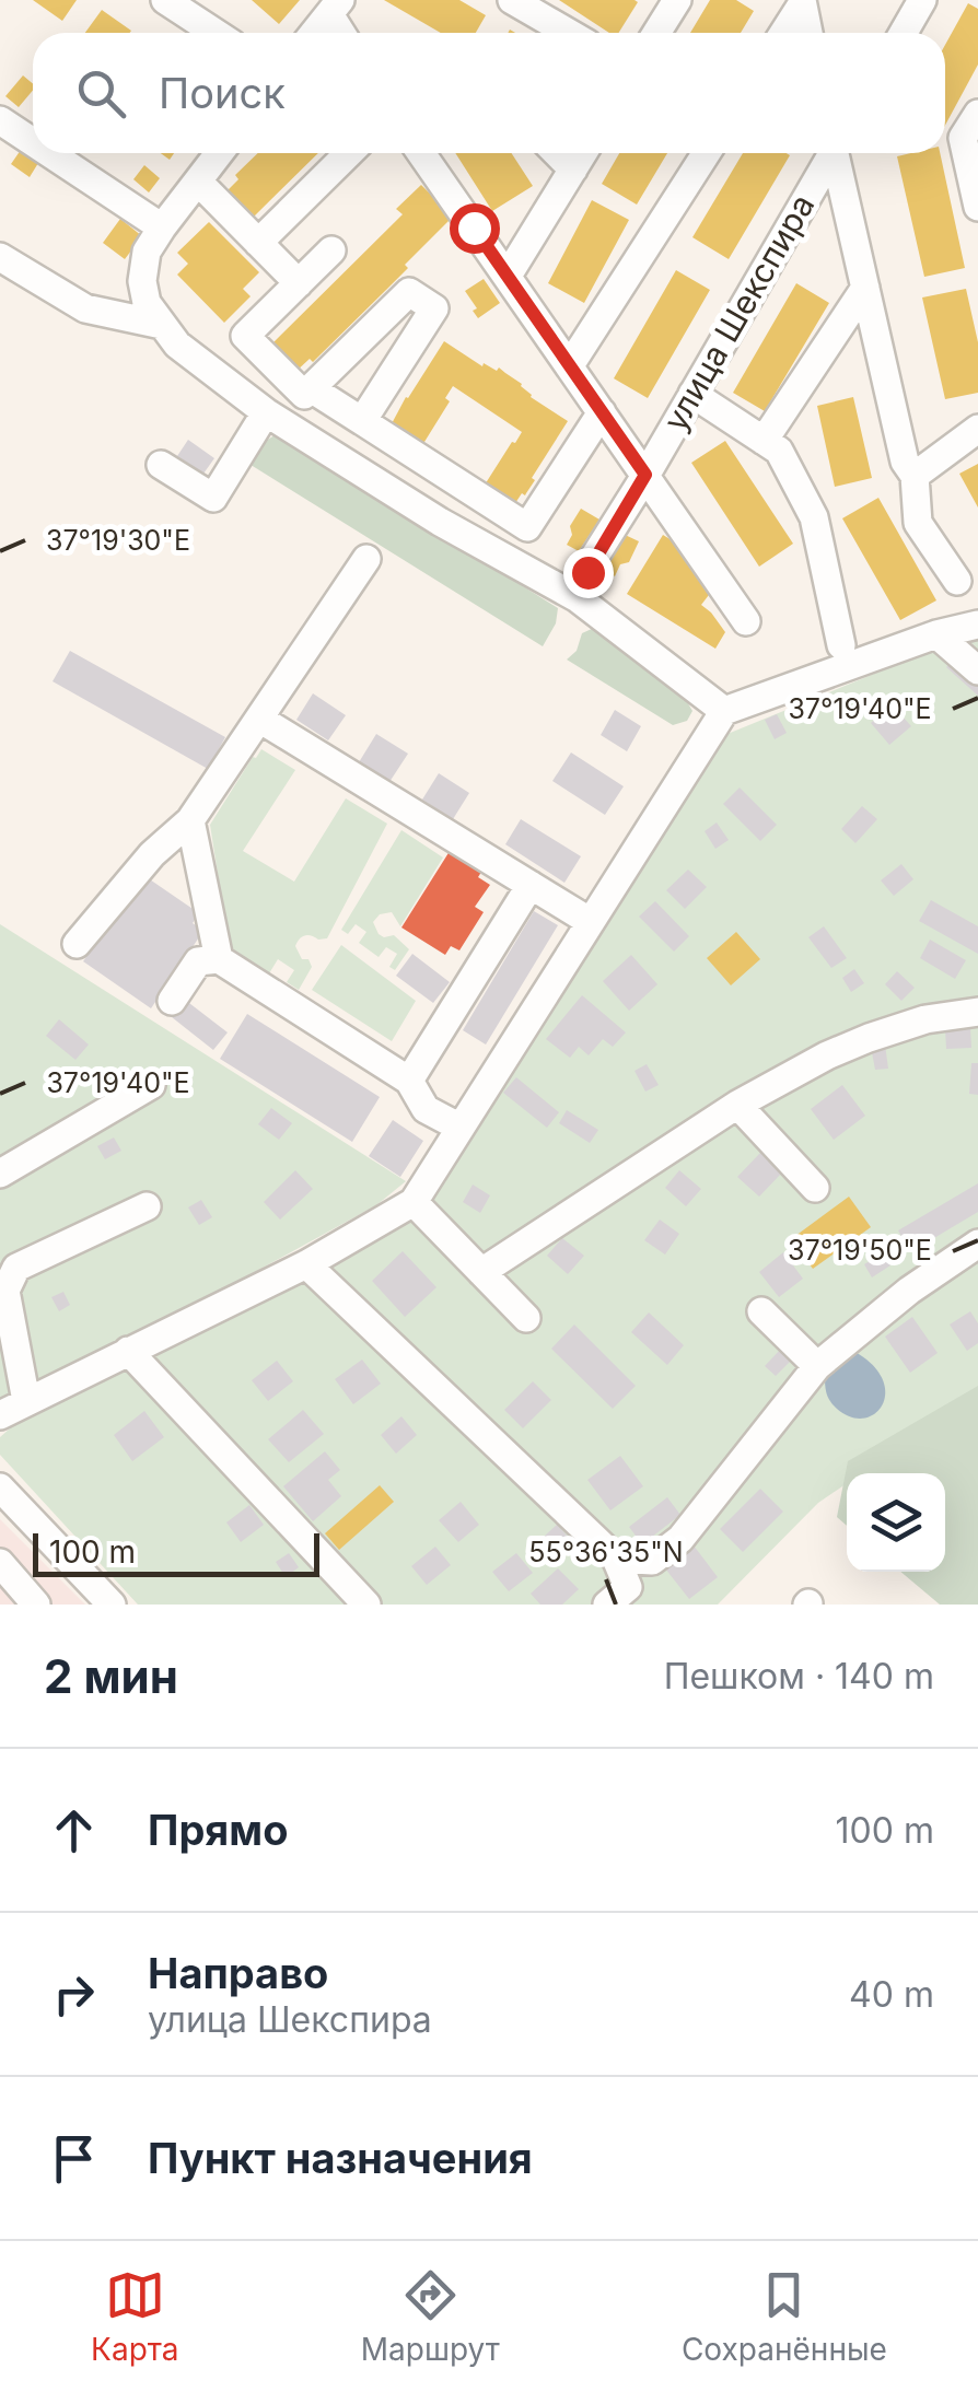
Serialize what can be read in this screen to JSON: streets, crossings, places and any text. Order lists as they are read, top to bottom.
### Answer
{
  "streets": {
    "street": ["улица Шекспира"]
  },
  "scale_bar": "100 m",
  "page": {
    "search": "Поиск",
    "scale": "100 m",
    "heading": ["2 мин", "Пешком · 140 m"],
    "list": [
      ["Прямо", "100 m"],
      ["Направо", "улица Шекспира", "40 m"],
      "Пункт назначения"
    ],
    "nav": ["Карта", "Маршрут", "Сохранённые"]
  },
  "coordinates": [
    "37°19'30\"E",
    "37°19'40\"E",
    "37°19'50\"E",
    "55°36'35\"N"
  ]
}
